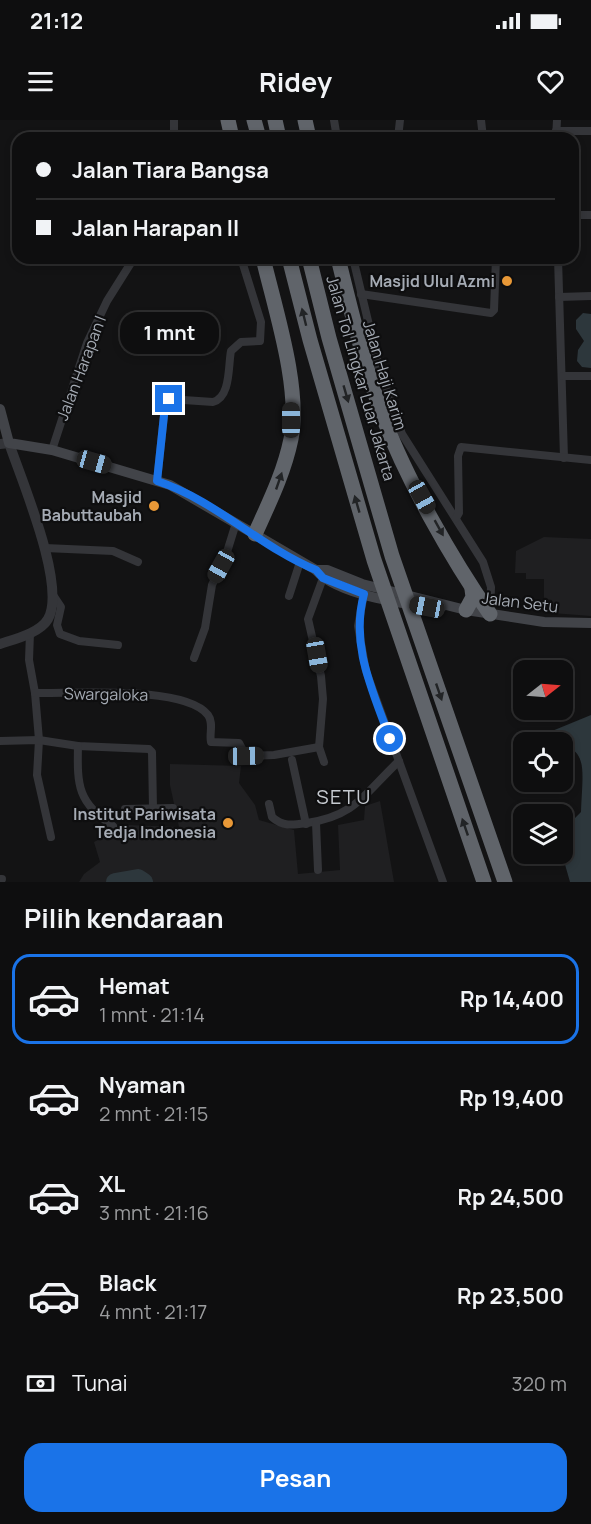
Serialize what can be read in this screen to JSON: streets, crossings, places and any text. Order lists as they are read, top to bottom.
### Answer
{
  "streets": {
    "highway": ["Jalan Tol Lingkar Luar Jakarta"],
    "main road": ["Jalan Setu"],
    "street": ["Jalan Harapan I", "Jalan Haji Karim", "Swargaloka"]
  },
  "crossings": [
    ["Jalan Harapan I", "Jalan Setu"],
    ["Jalan Haji Karim", "Jalan Setu"]
  ],
  "districts": ["SETU"],
  "places": ["Masjid Ulul Azmi", "Masjid Babuttaubah", "Institut Pariwisata Tedja Indonesia"],
  "north": "right",
  "page": {
    "status": "21:12",
    "header": "Ridey",
    "banner": ["Jalan Tiara Bangsa", "Jalan Harapan II"],
    "bubble": "1 mnt",
    "heading": "Pilih kendaraan",
    "list": [
      {
        "name": "Hemat",
        "note": "1 mnt · 21:14",
        "value": "Rp 14,400"
      },
      {
        "name": "Nyaman",
        "note": "2 mnt · 21:15",
        "value": "Rp 19,400"
      },
      {
        "name": "XL",
        "note": "3 mnt · 21:16",
        "value": "Rp 24,500"
      },
      {
        "name": "Black",
        "note": "4 mnt · 21:17",
        "value": "Rp 23,500"
      }
    ],
    "pay": ["Tunai", "320 m"],
    "buttons": "Pesan"
  }
}
